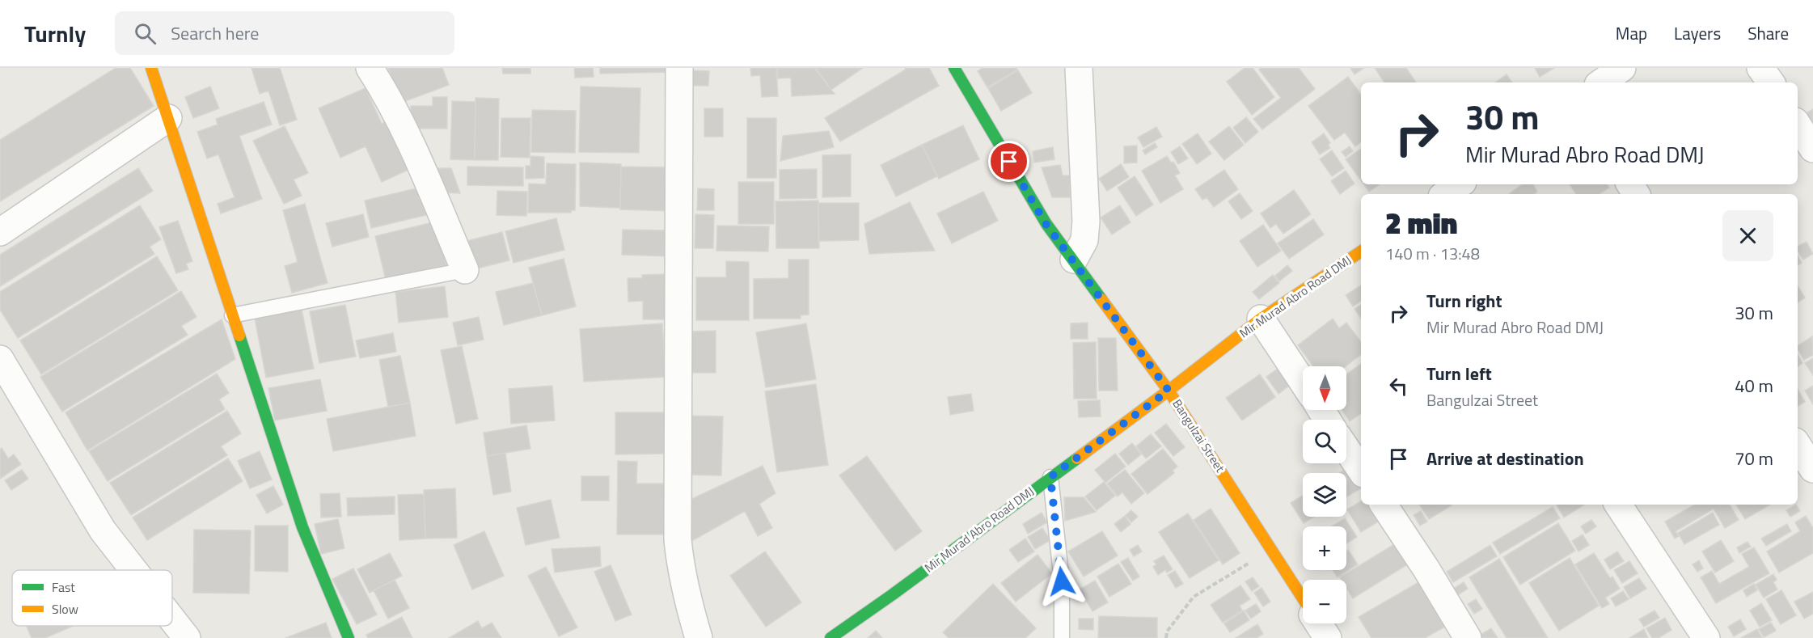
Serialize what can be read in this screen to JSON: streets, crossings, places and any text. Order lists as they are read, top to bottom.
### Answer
{
  "streets": {
    "street": ["Mir Murad Abro Road DMJ", "Bangulzai Street"]
  },
  "crossings": [
    ["Mir Murad Abro Road DMJ", "Bangulzai Street"]
  ],
  "legend": ["Fast", "Slow"],
  "north": "bottom",
  "page": {
    "header": "Turnly",
    "search": "Search here",
    "nav": ["Map", "Layers", "Share"],
    "turn": ["30 m", "Mir Murad Abro Road DMJ"],
    "heading": ["2 min", "140 m · 13:48"],
    "list": [
      {
        "name": "Turn right",
        "note": "Mir Murad Abro Road DMJ",
        "value": "30 m"
      },
      {
        "name": "Turn left",
        "note": "Bangulzai Street",
        "value": "40 m"
      },
      {
        "name": "Arrive at destination",
        "value": "70 m"
      }
    ],
    "map_buttons": ["+", "−"]
  }
}
